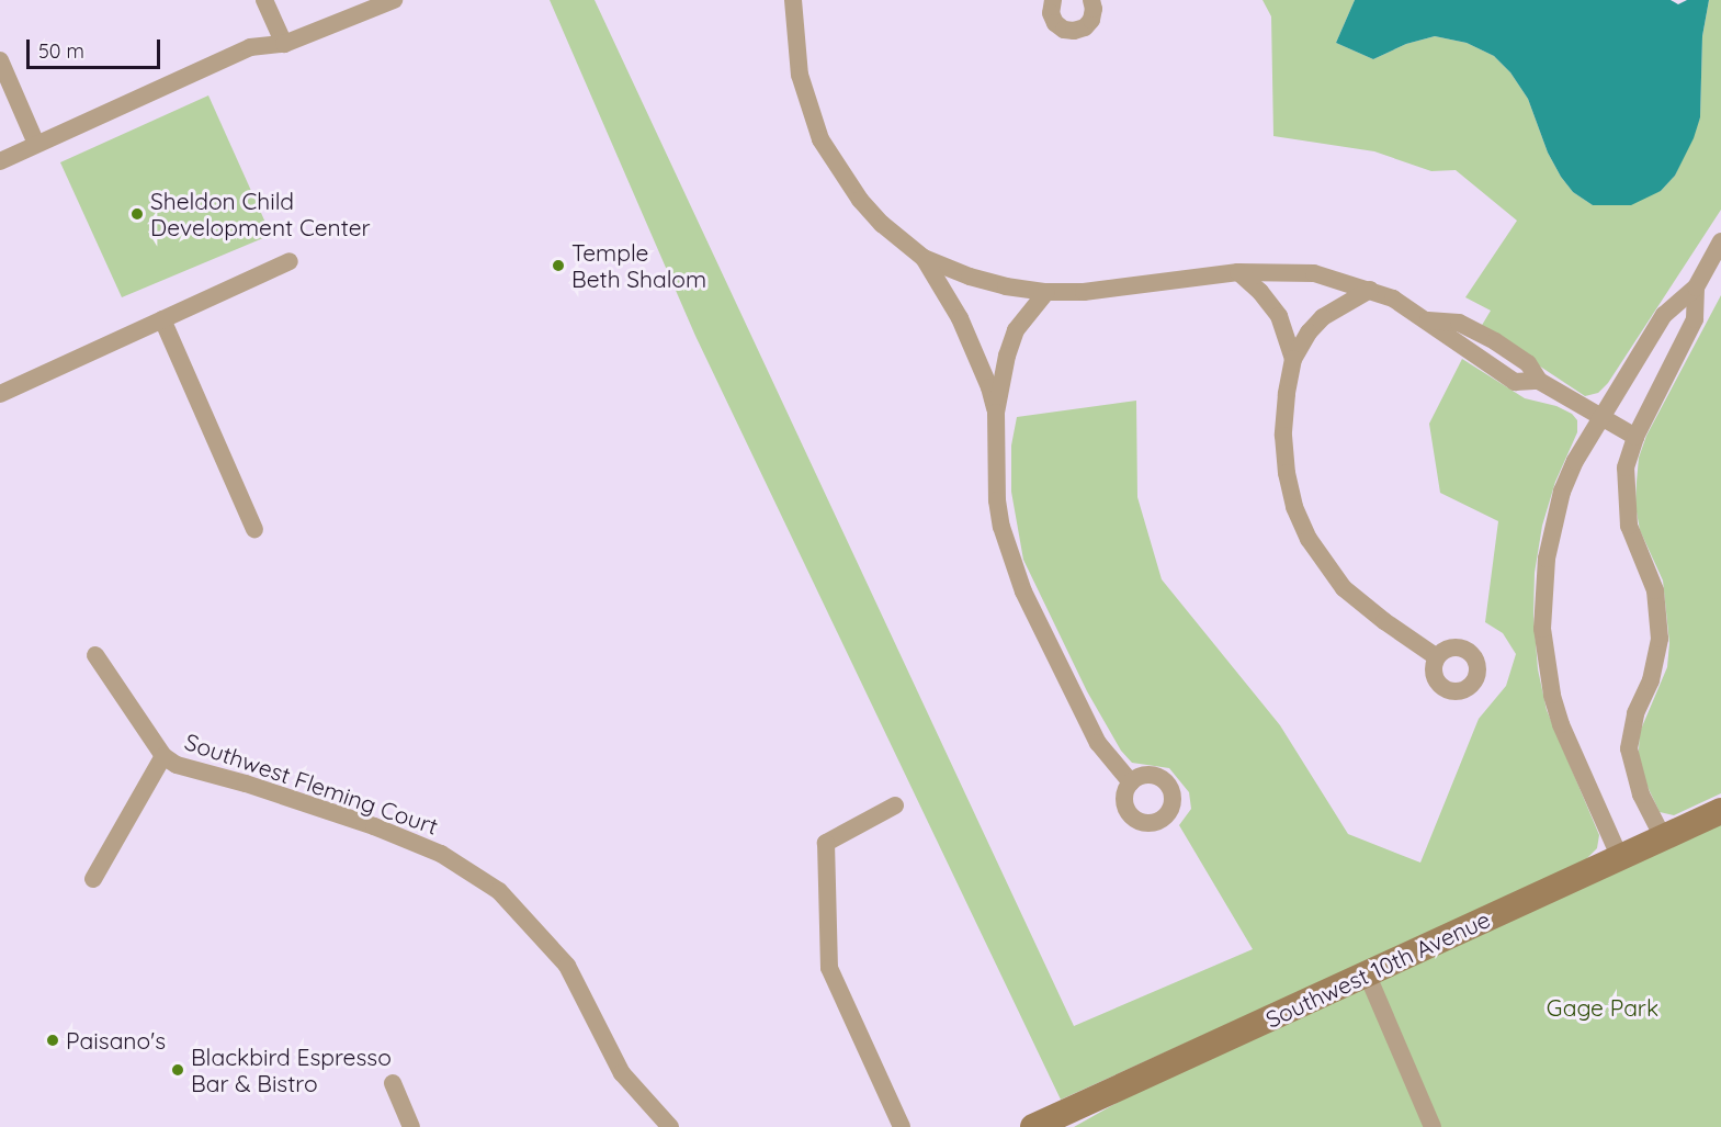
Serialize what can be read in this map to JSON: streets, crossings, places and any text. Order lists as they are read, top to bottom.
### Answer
{
  "streets": {
    "main road": ["Southwest 10th Avenue"],
    "street": ["Southwest Fleming Court"]
  },
  "parks": ["Gage Park"],
  "places": [
    "Sheldon Child Development Center",
    "Temple Beth Shalom",
    "Paisano's",
    "Blackbird Espresso Bar & Bistro"
  ],
  "scale_bar": "50 m"
}
